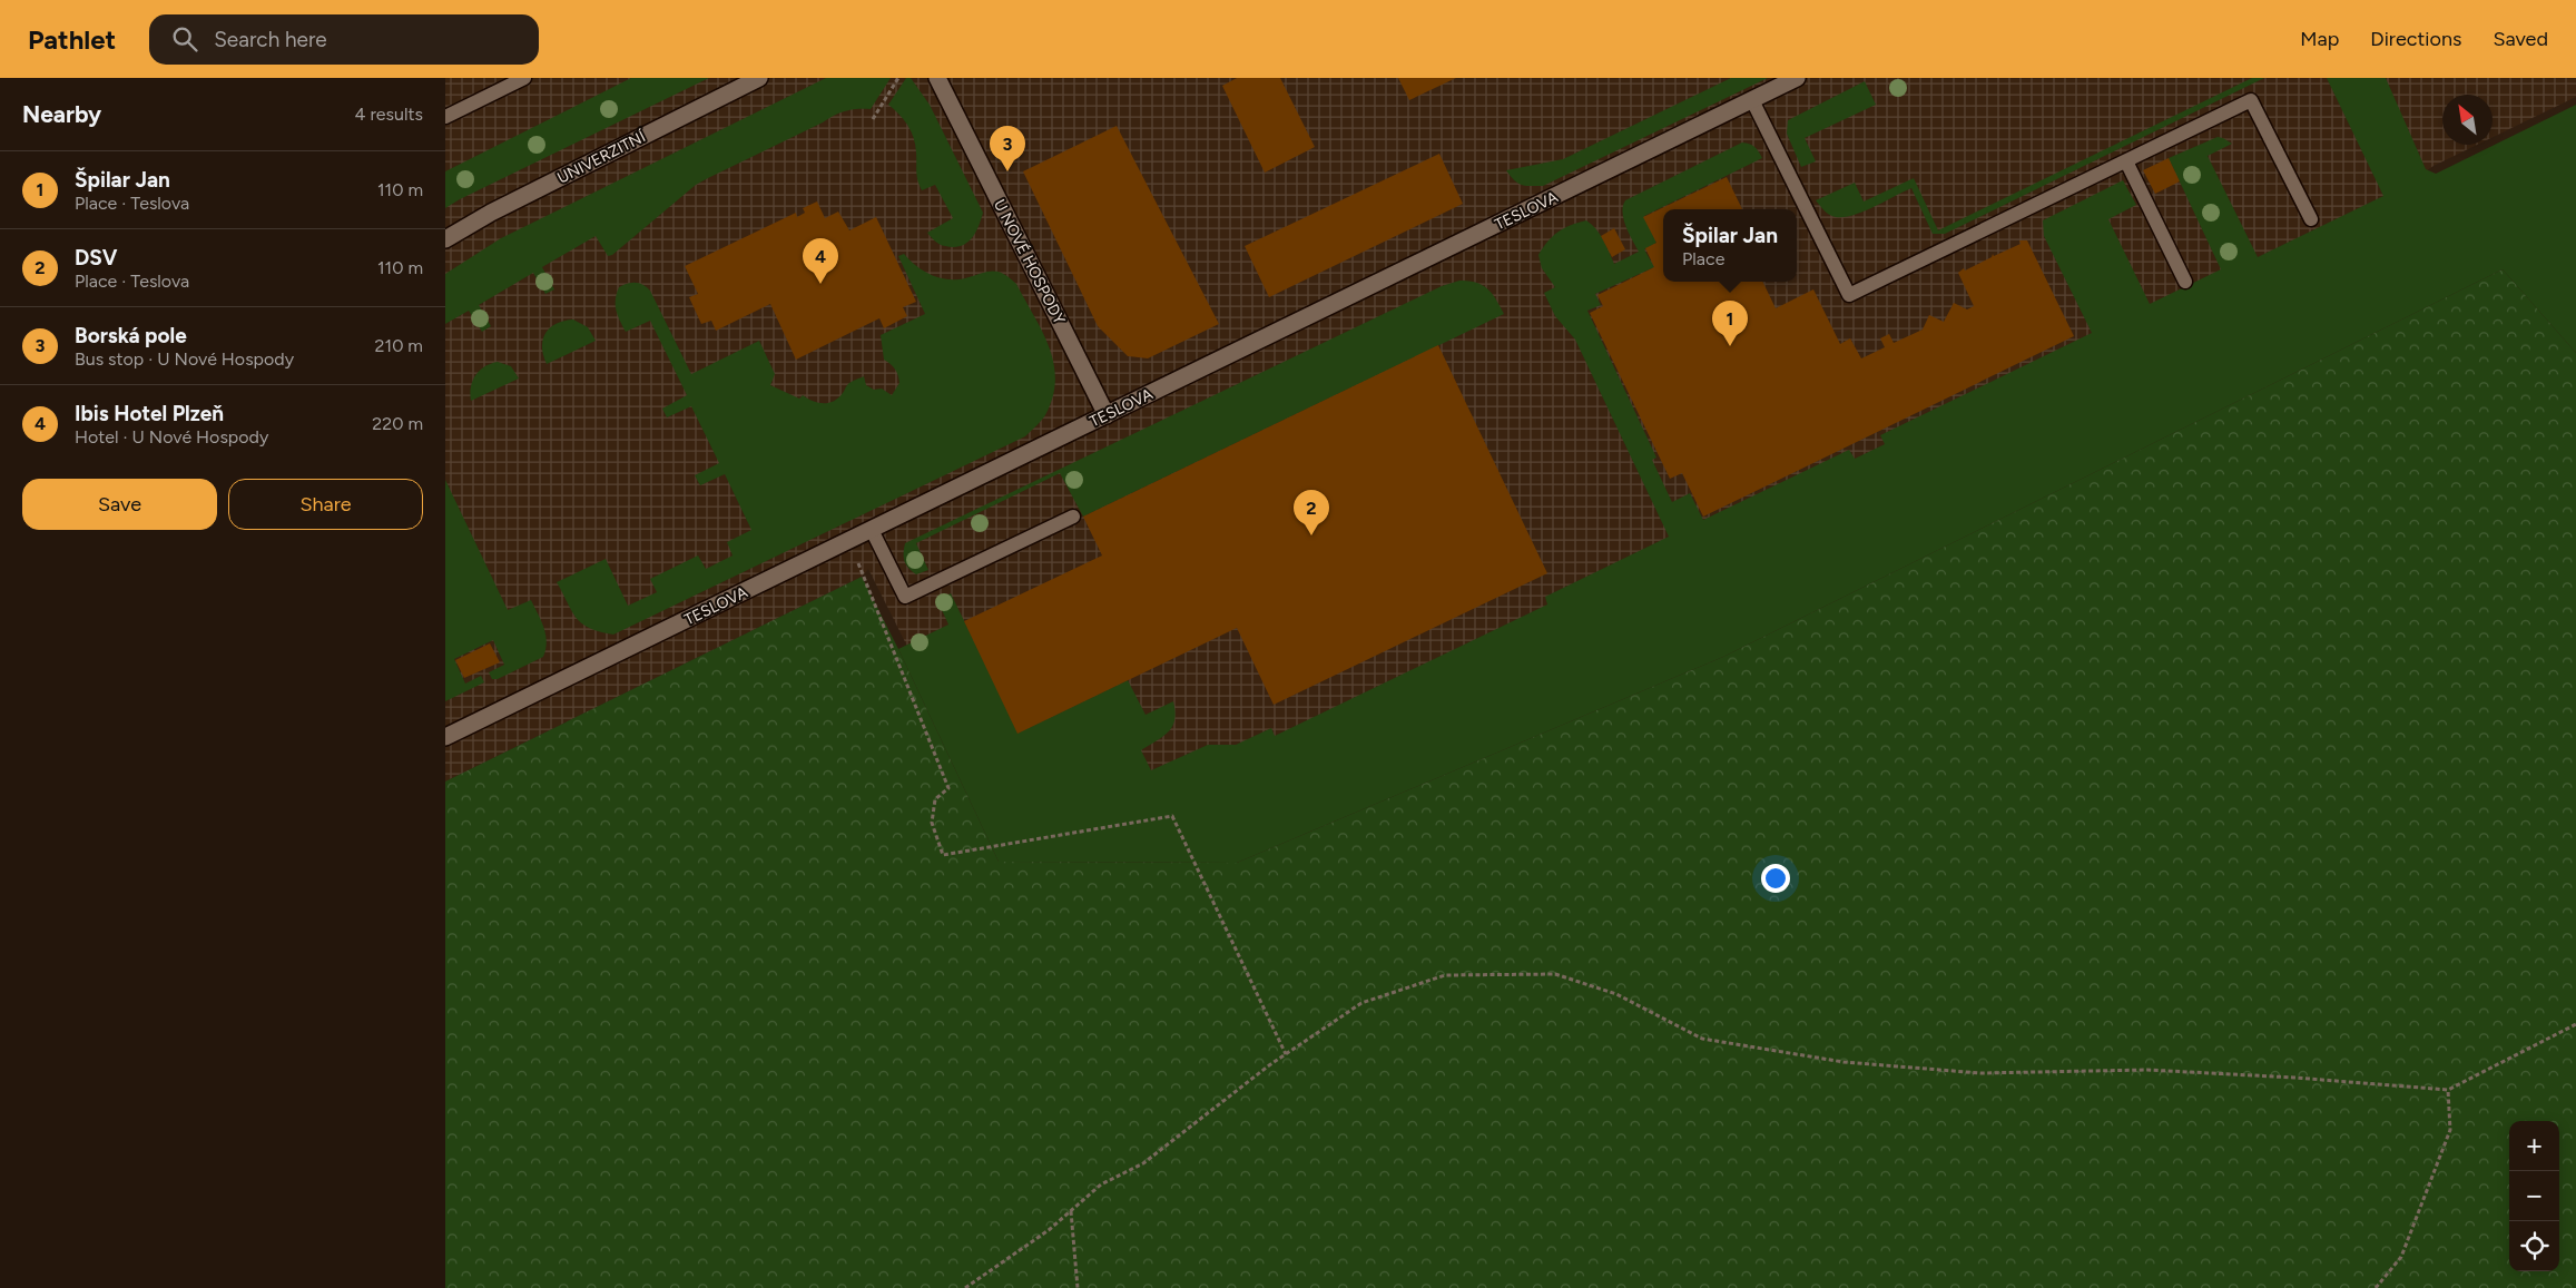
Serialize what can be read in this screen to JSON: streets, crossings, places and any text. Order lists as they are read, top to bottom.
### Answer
{
  "streets": {
    "street": ["UNIVERZITNÍ", "TESLOVA", "U NOVÉ HOSPODY"]
  },
  "crossings": [
    ["TESLOVA", "U NOVÉ HOSPODY"]
  ],
  "north": "top left",
  "page": {
    "header": "Pathlet",
    "search": "Search here",
    "nav": ["Map", "Directions", "Saved"],
    "heading": ["Nearby", "4 results"],
    "pins": [
      "3",
      "4",
      "1",
      "2"
    ],
    "list": [
      {
        "mark": "1",
        "name": "Špilar Jan",
        "note": "Place · Teslova",
        "value": "110 m"
      },
      {
        "mark": "2",
        "name": "DSV",
        "note": "Place · Teslova",
        "value": "110 m"
      },
      {
        "mark": "3",
        "name": "Borská pole",
        "note": "Bus stop · U Nové Hospody",
        "value": "210 m"
      },
      {
        "mark": "4",
        "name": "Ibis Hotel Plzeň",
        "note": "Hotel · U Nové Hospody",
        "value": "220 m"
      }
    ],
    "popup": ["Špilar Jan", "Place"],
    "buttons": ["Save", "Share"],
    "map_buttons": ["+", "−"]
  }
}
